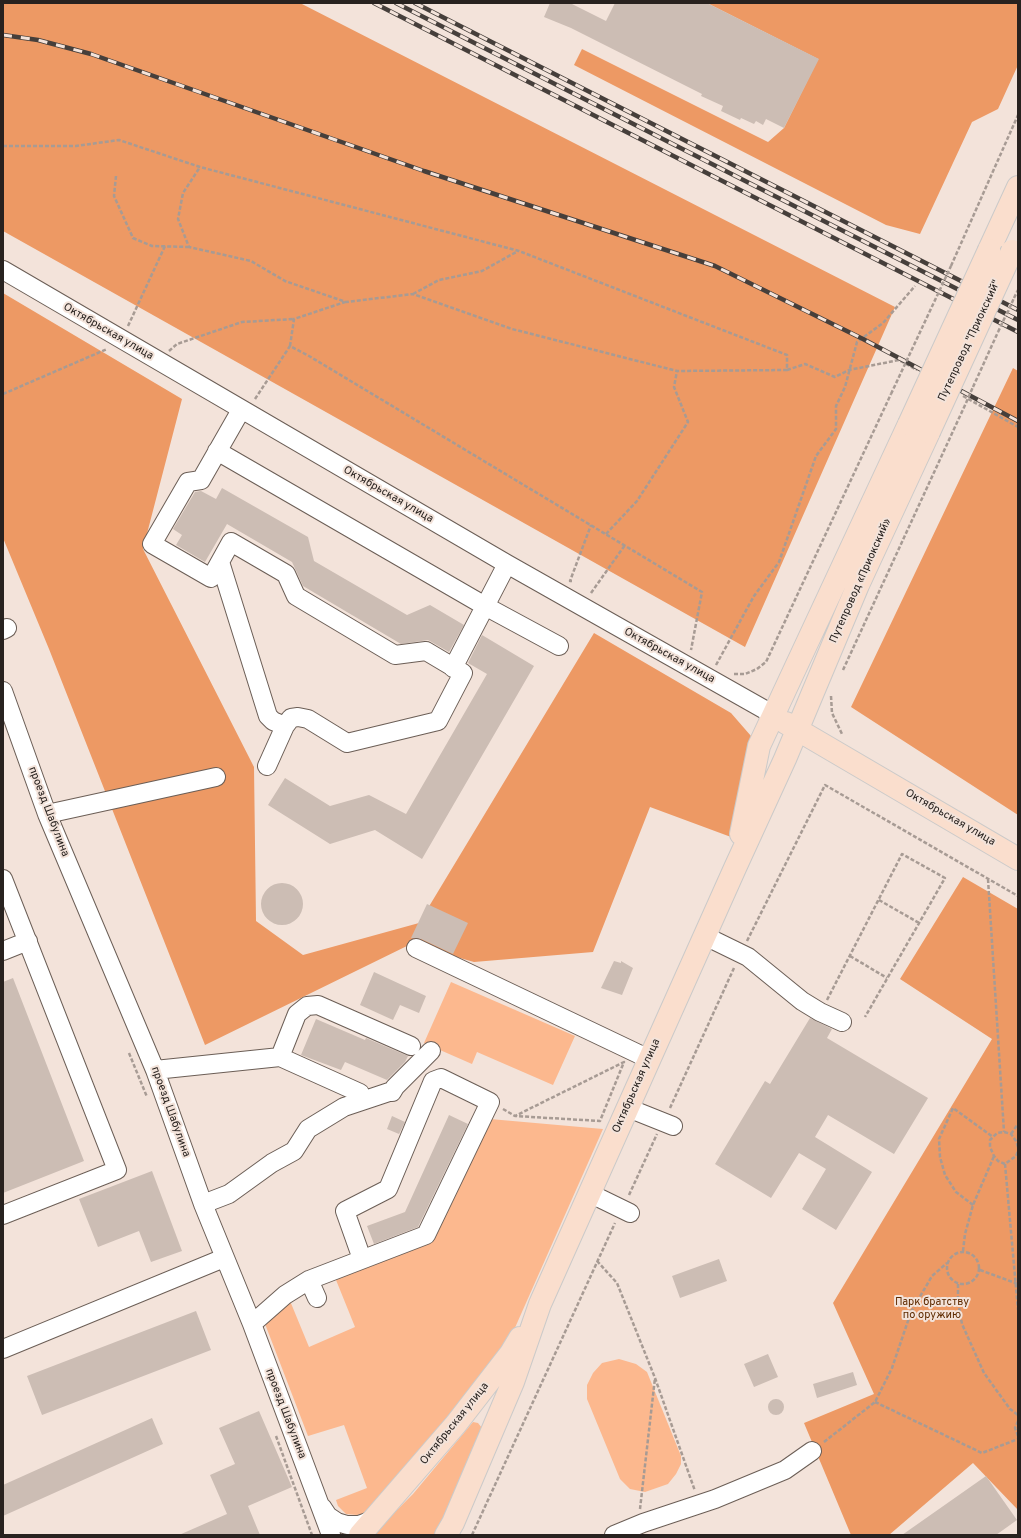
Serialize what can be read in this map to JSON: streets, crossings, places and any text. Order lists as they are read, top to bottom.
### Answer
{
  "streets": {
    "main road": ["Октябрьская улица", "Путепровод \"Приокский\"", "Путепровод «Приокский»"],
    "street": ["проезд Шабулина"]
  },
  "crossings": [
    ["Октябрьская улица", "Путепровод «Приокский»"],
    ["Путепровод \"Приокский\"", "Путепровод «Приокский»"]
  ],
  "parks": ["Парк братству по оружию"]
}
